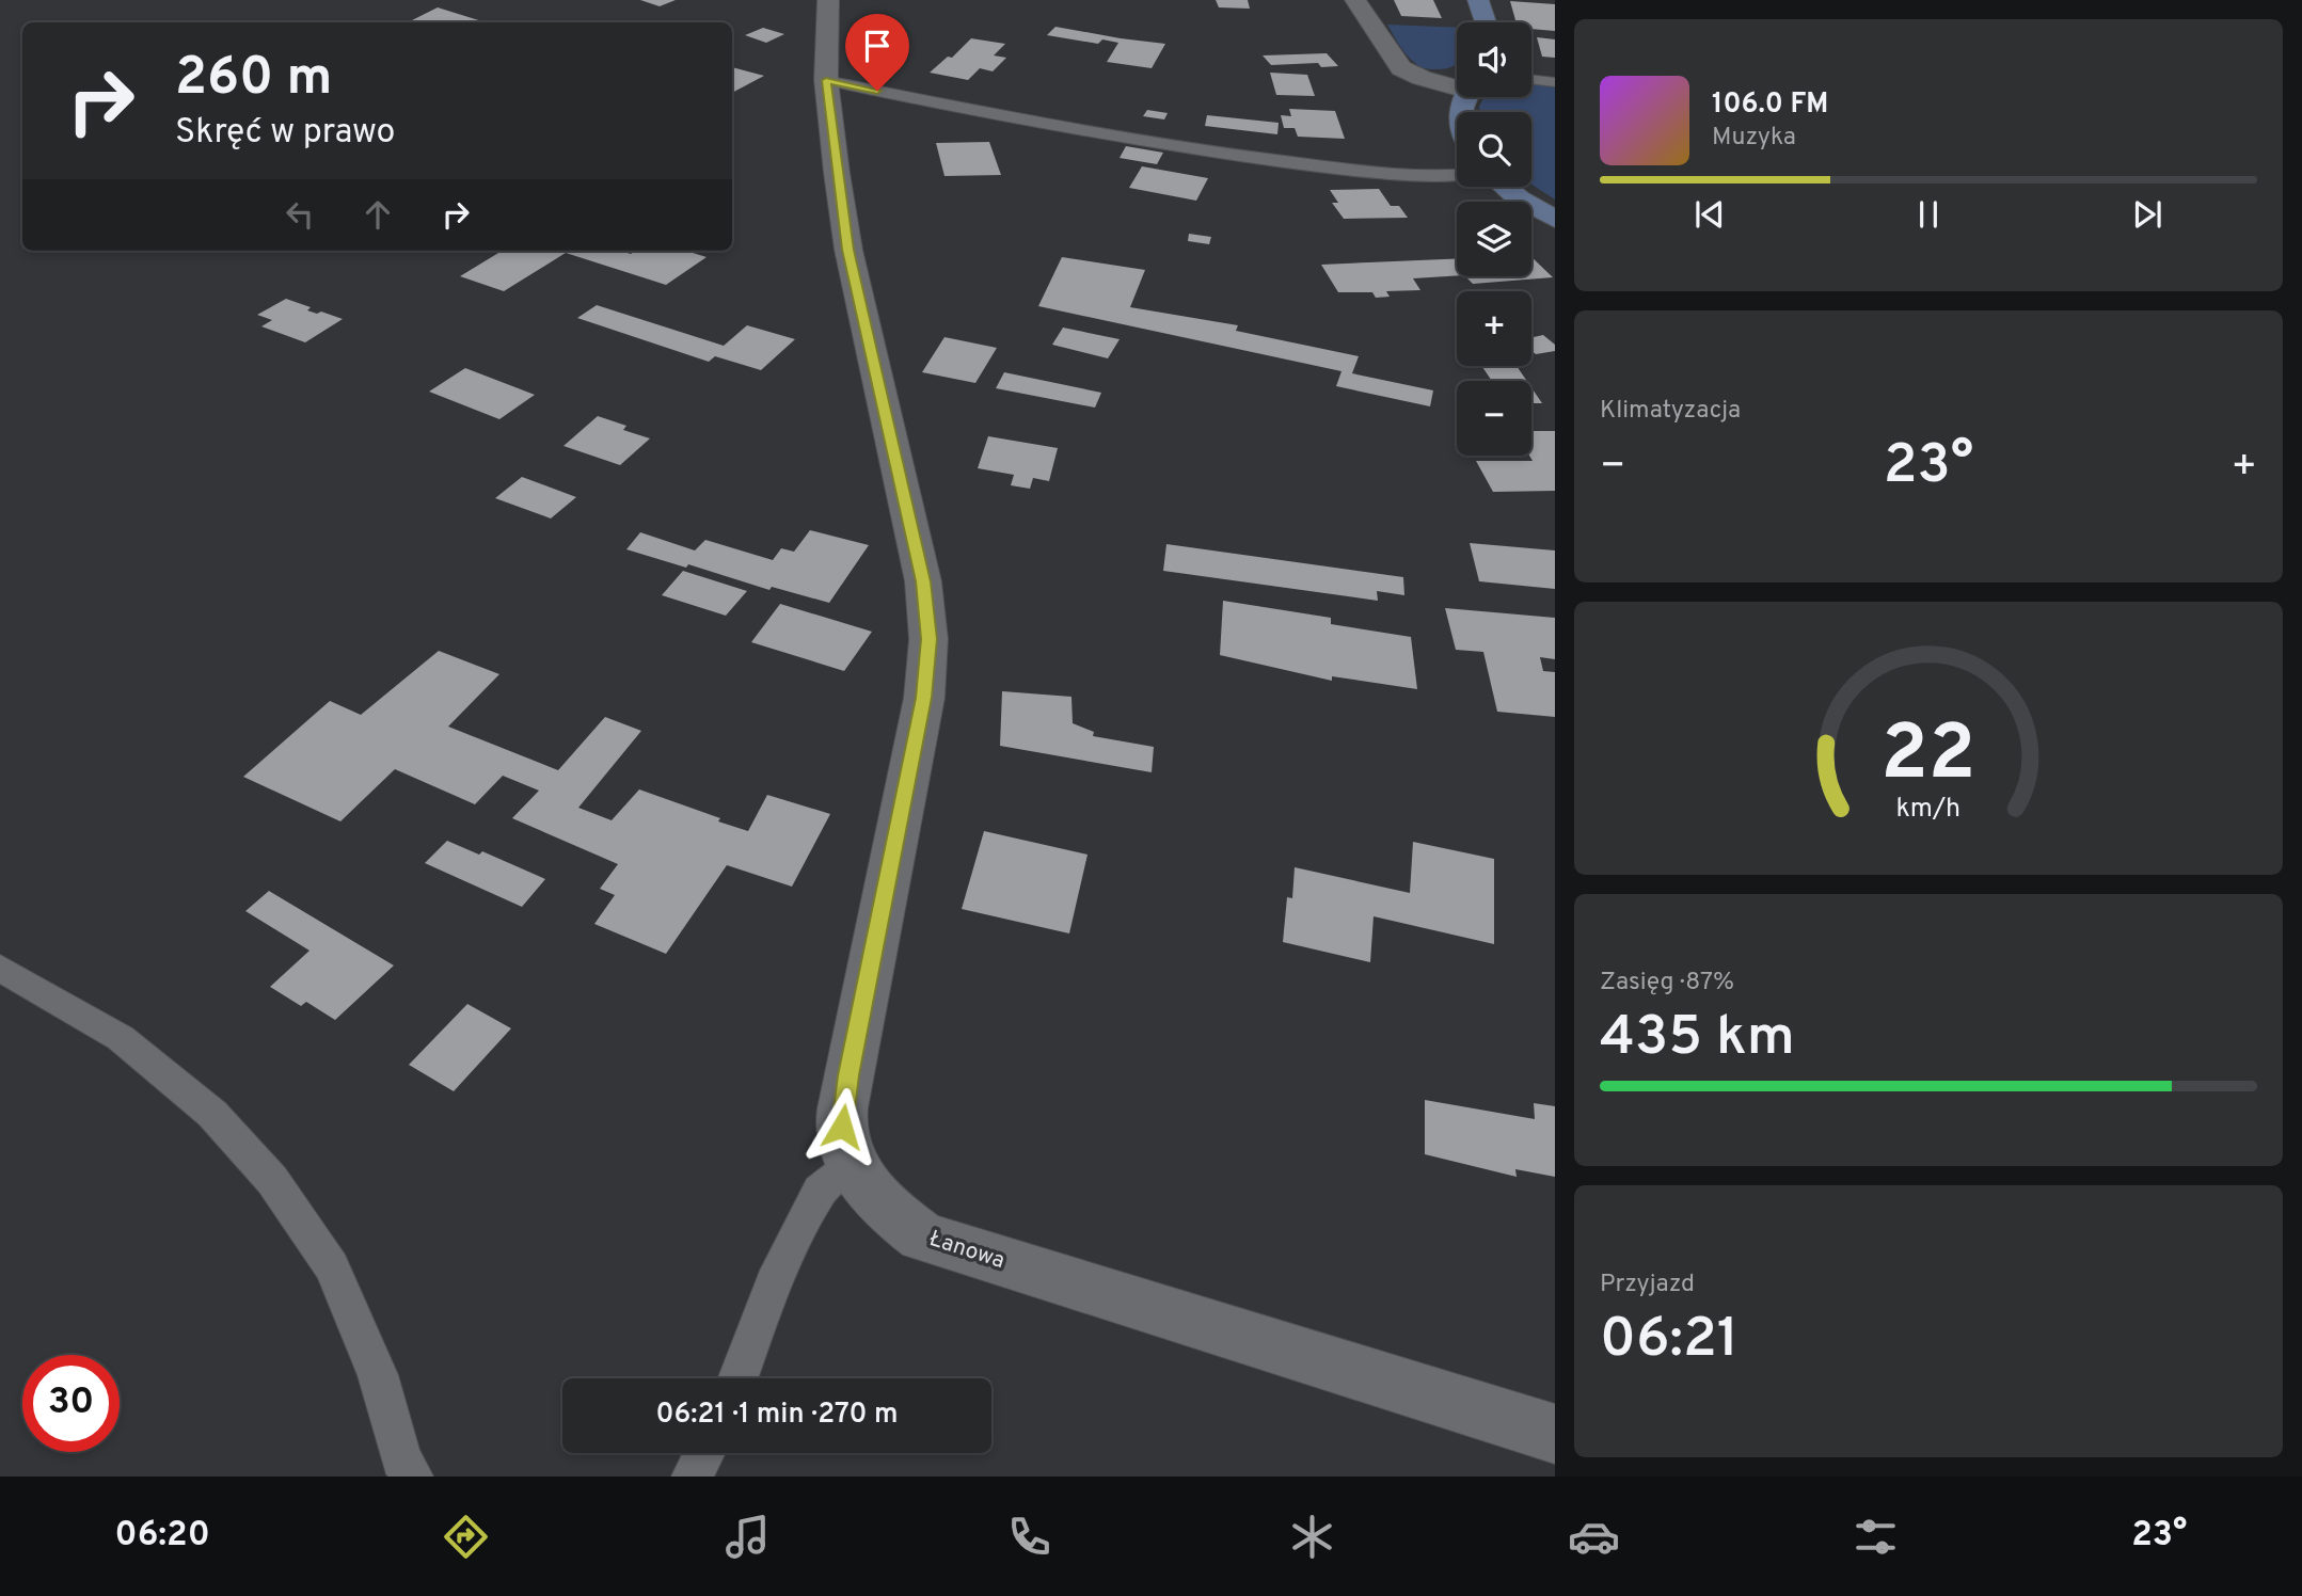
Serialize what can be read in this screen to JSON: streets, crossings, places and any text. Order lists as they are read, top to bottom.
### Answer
{
  "streets": {
    "street": ["Łanowa"]
  },
  "page": {
    "map_buttons": ["+", "−"],
    "turn": ["260 m", "Skręć w prawo"],
    "song": ["106.0 FM", "Muzyka"],
    "tile": [
      "Klimatyzacja",
      ["Zasięg · 87%", "435 km"],
      ["Przyjazd", "06:21"]
    ],
    "heat": ["−", "23°", "+"],
    "limit": "30",
    "trip": "06:21 · 1 min · 270 m",
    "tabs": ["06:20", "23°"],
    "gauge": ["22", "km/h"]
  }
}
